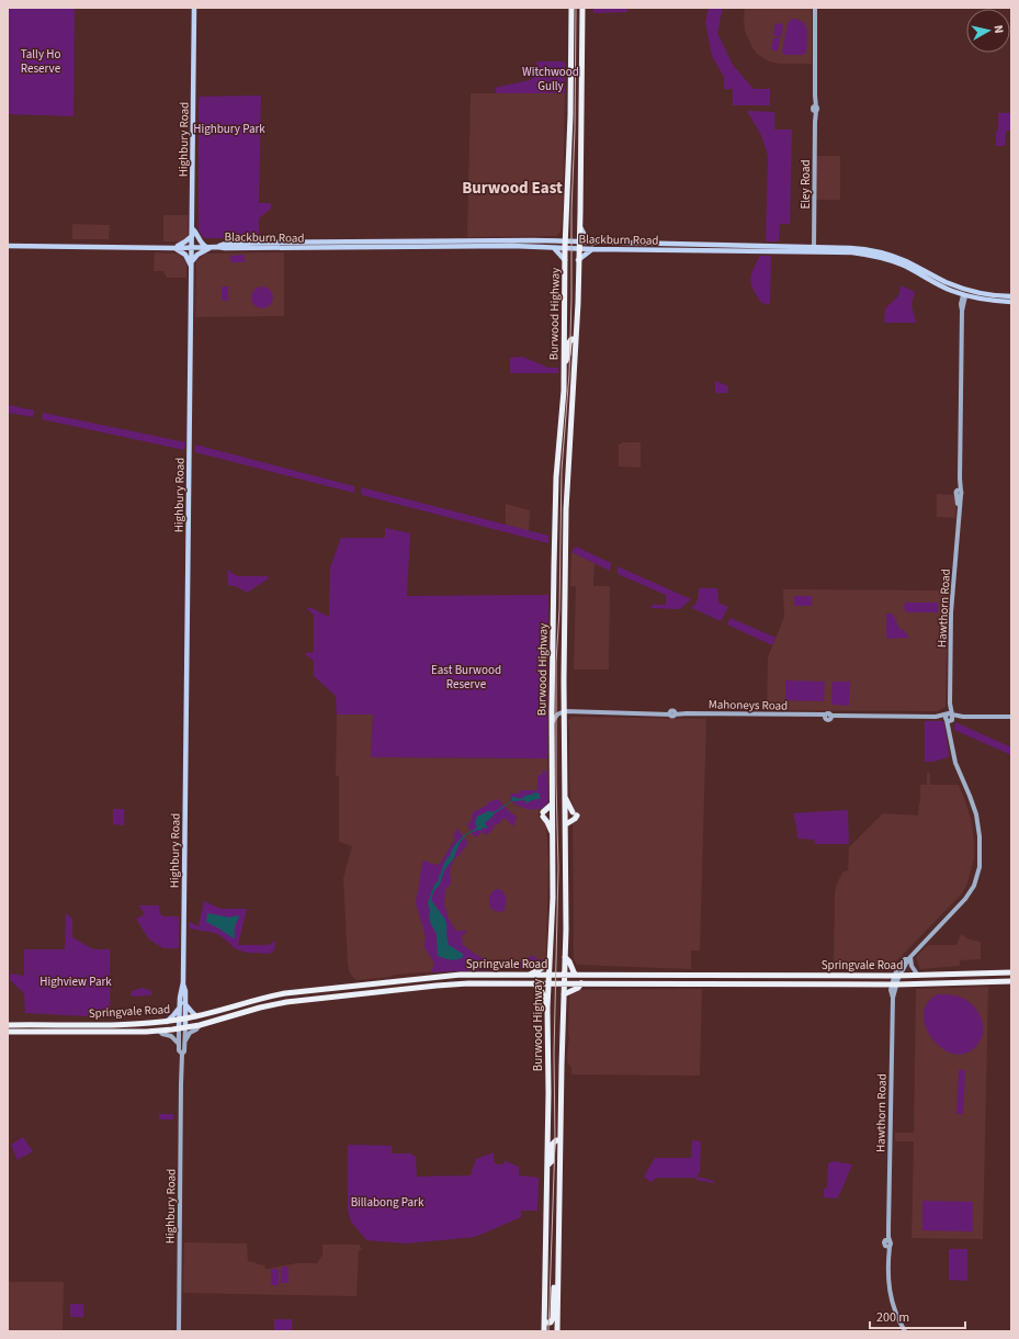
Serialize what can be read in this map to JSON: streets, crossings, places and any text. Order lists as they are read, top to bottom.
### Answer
{
  "streets": {
    "highway": ["Burwood Highway", "Springvale Road"],
    "main road": [
      "Highbury Road",
      "Eley Road",
      "Blackburn Road",
      "Hawthorn Road",
      "Mahoneys Road"
    ]
  },
  "crossings": [
    ["Highbury Road", "Blackburn Road"],
    ["Highbury Road", "Springvale Road"],
    ["Eley Road", "Blackburn Road"],
    ["Blackburn Road", "Burwood Highway"],
    ["Blackburn Road", "Hawthorn Road"],
    ["Burwood Highway", "Mahoneys Road"],
    ["Burwood Highway", "Springvale Road"],
    ["Hawthorn Road", "Mahoneys Road"],
    ["Hawthorn Road", "Springvale Road"]
  ],
  "districts": ["Burwood East"],
  "parks": [
    "Tally Ho Reserve",
    "Witchwood Gully",
    "Highbury Park",
    "East Burwood Reserve",
    "Highview Park",
    "Billabong Park"
  ],
  "scale_bar": "200 m",
  "north": "right"
}
